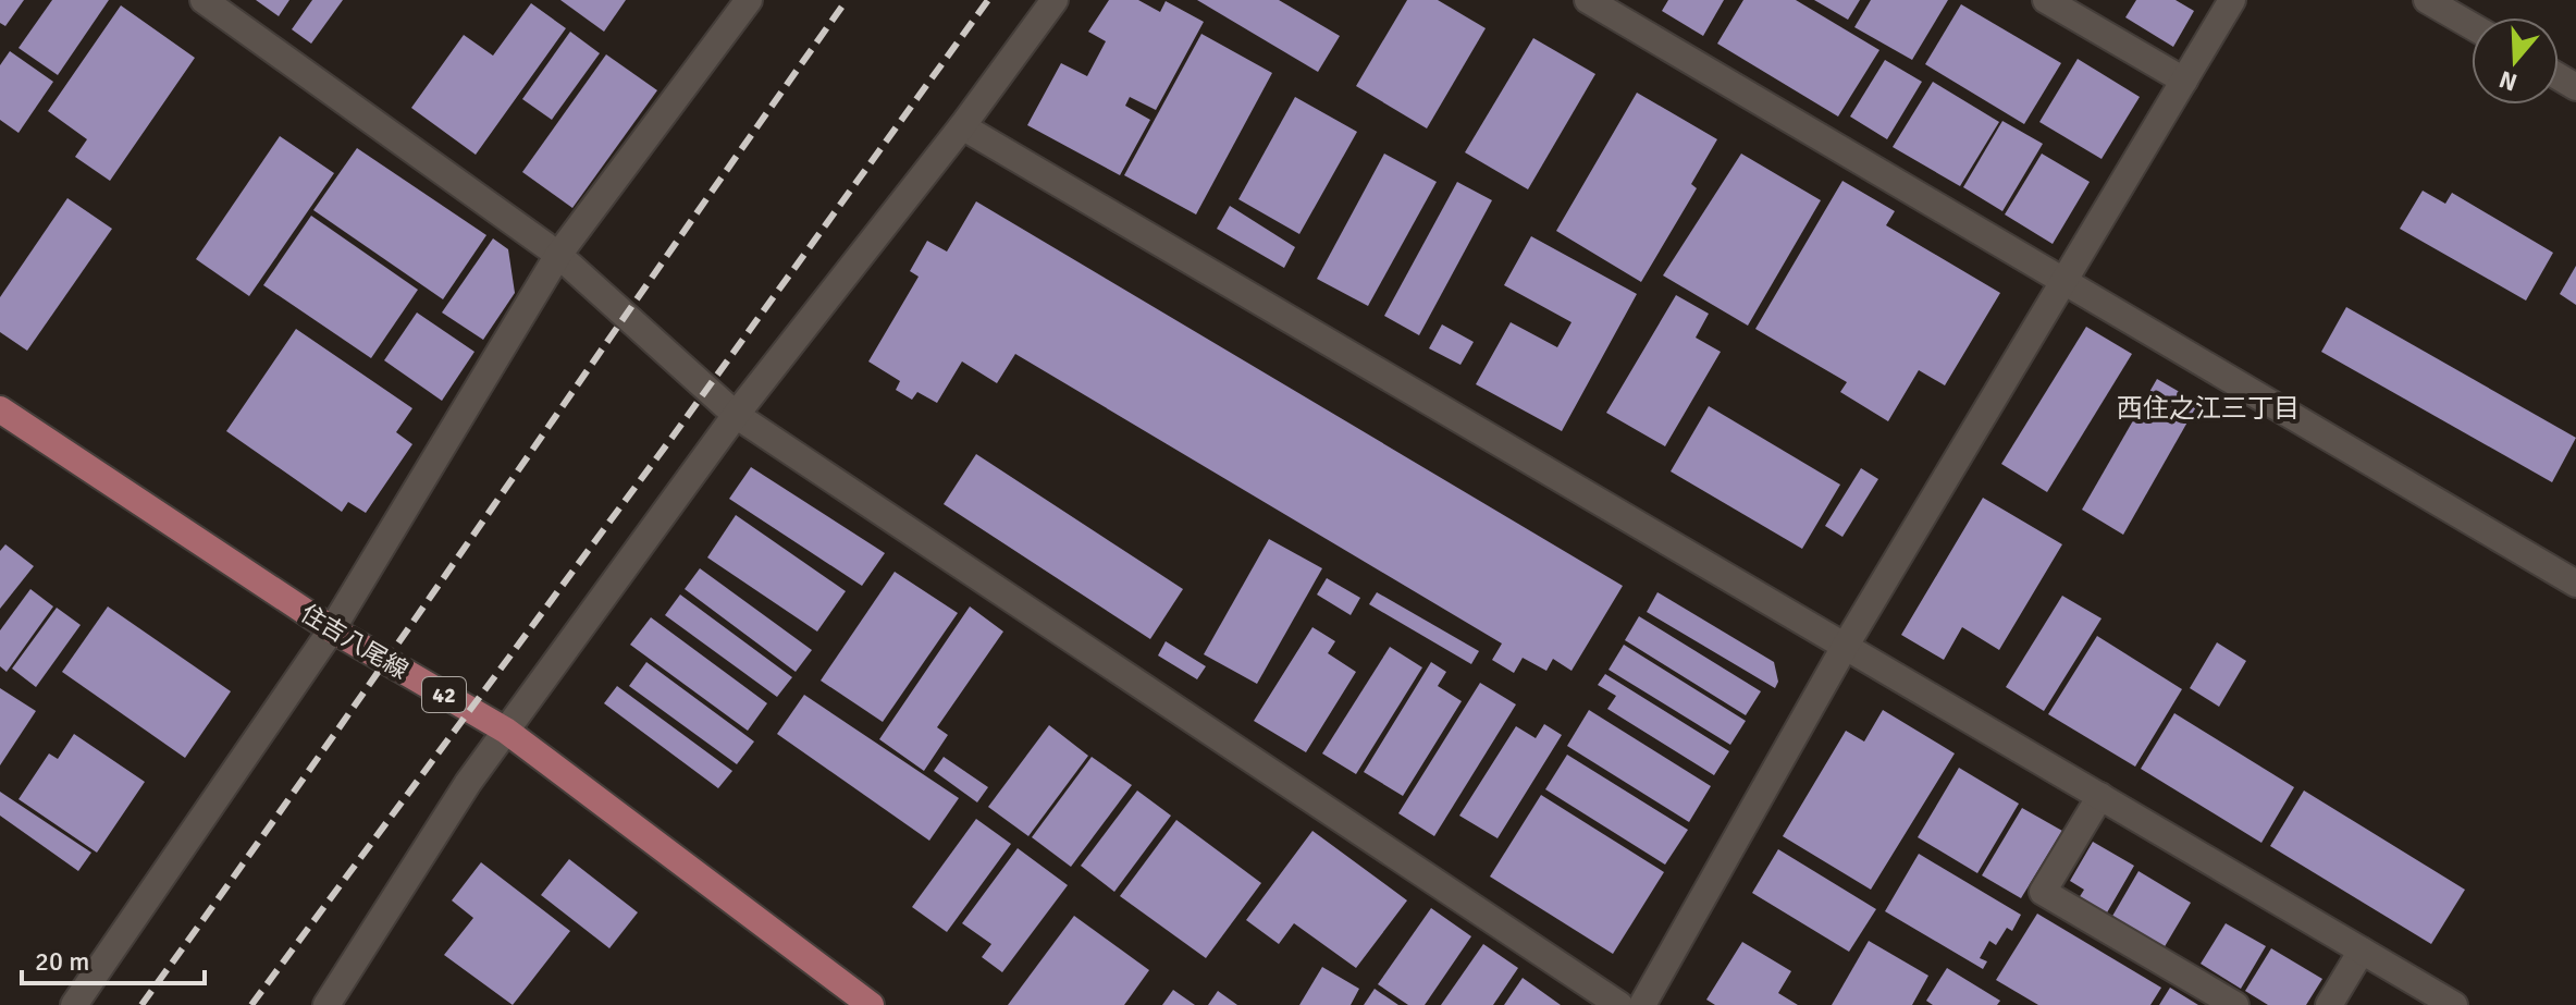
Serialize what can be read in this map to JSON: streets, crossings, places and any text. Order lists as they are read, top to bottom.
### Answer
{
  "streets": {
    "main road": ["住吉八尾線", "42"]
  },
  "districts": ["西住之江三丁目"],
  "scale_bar": "20 m",
  "north": "bottom"
}
